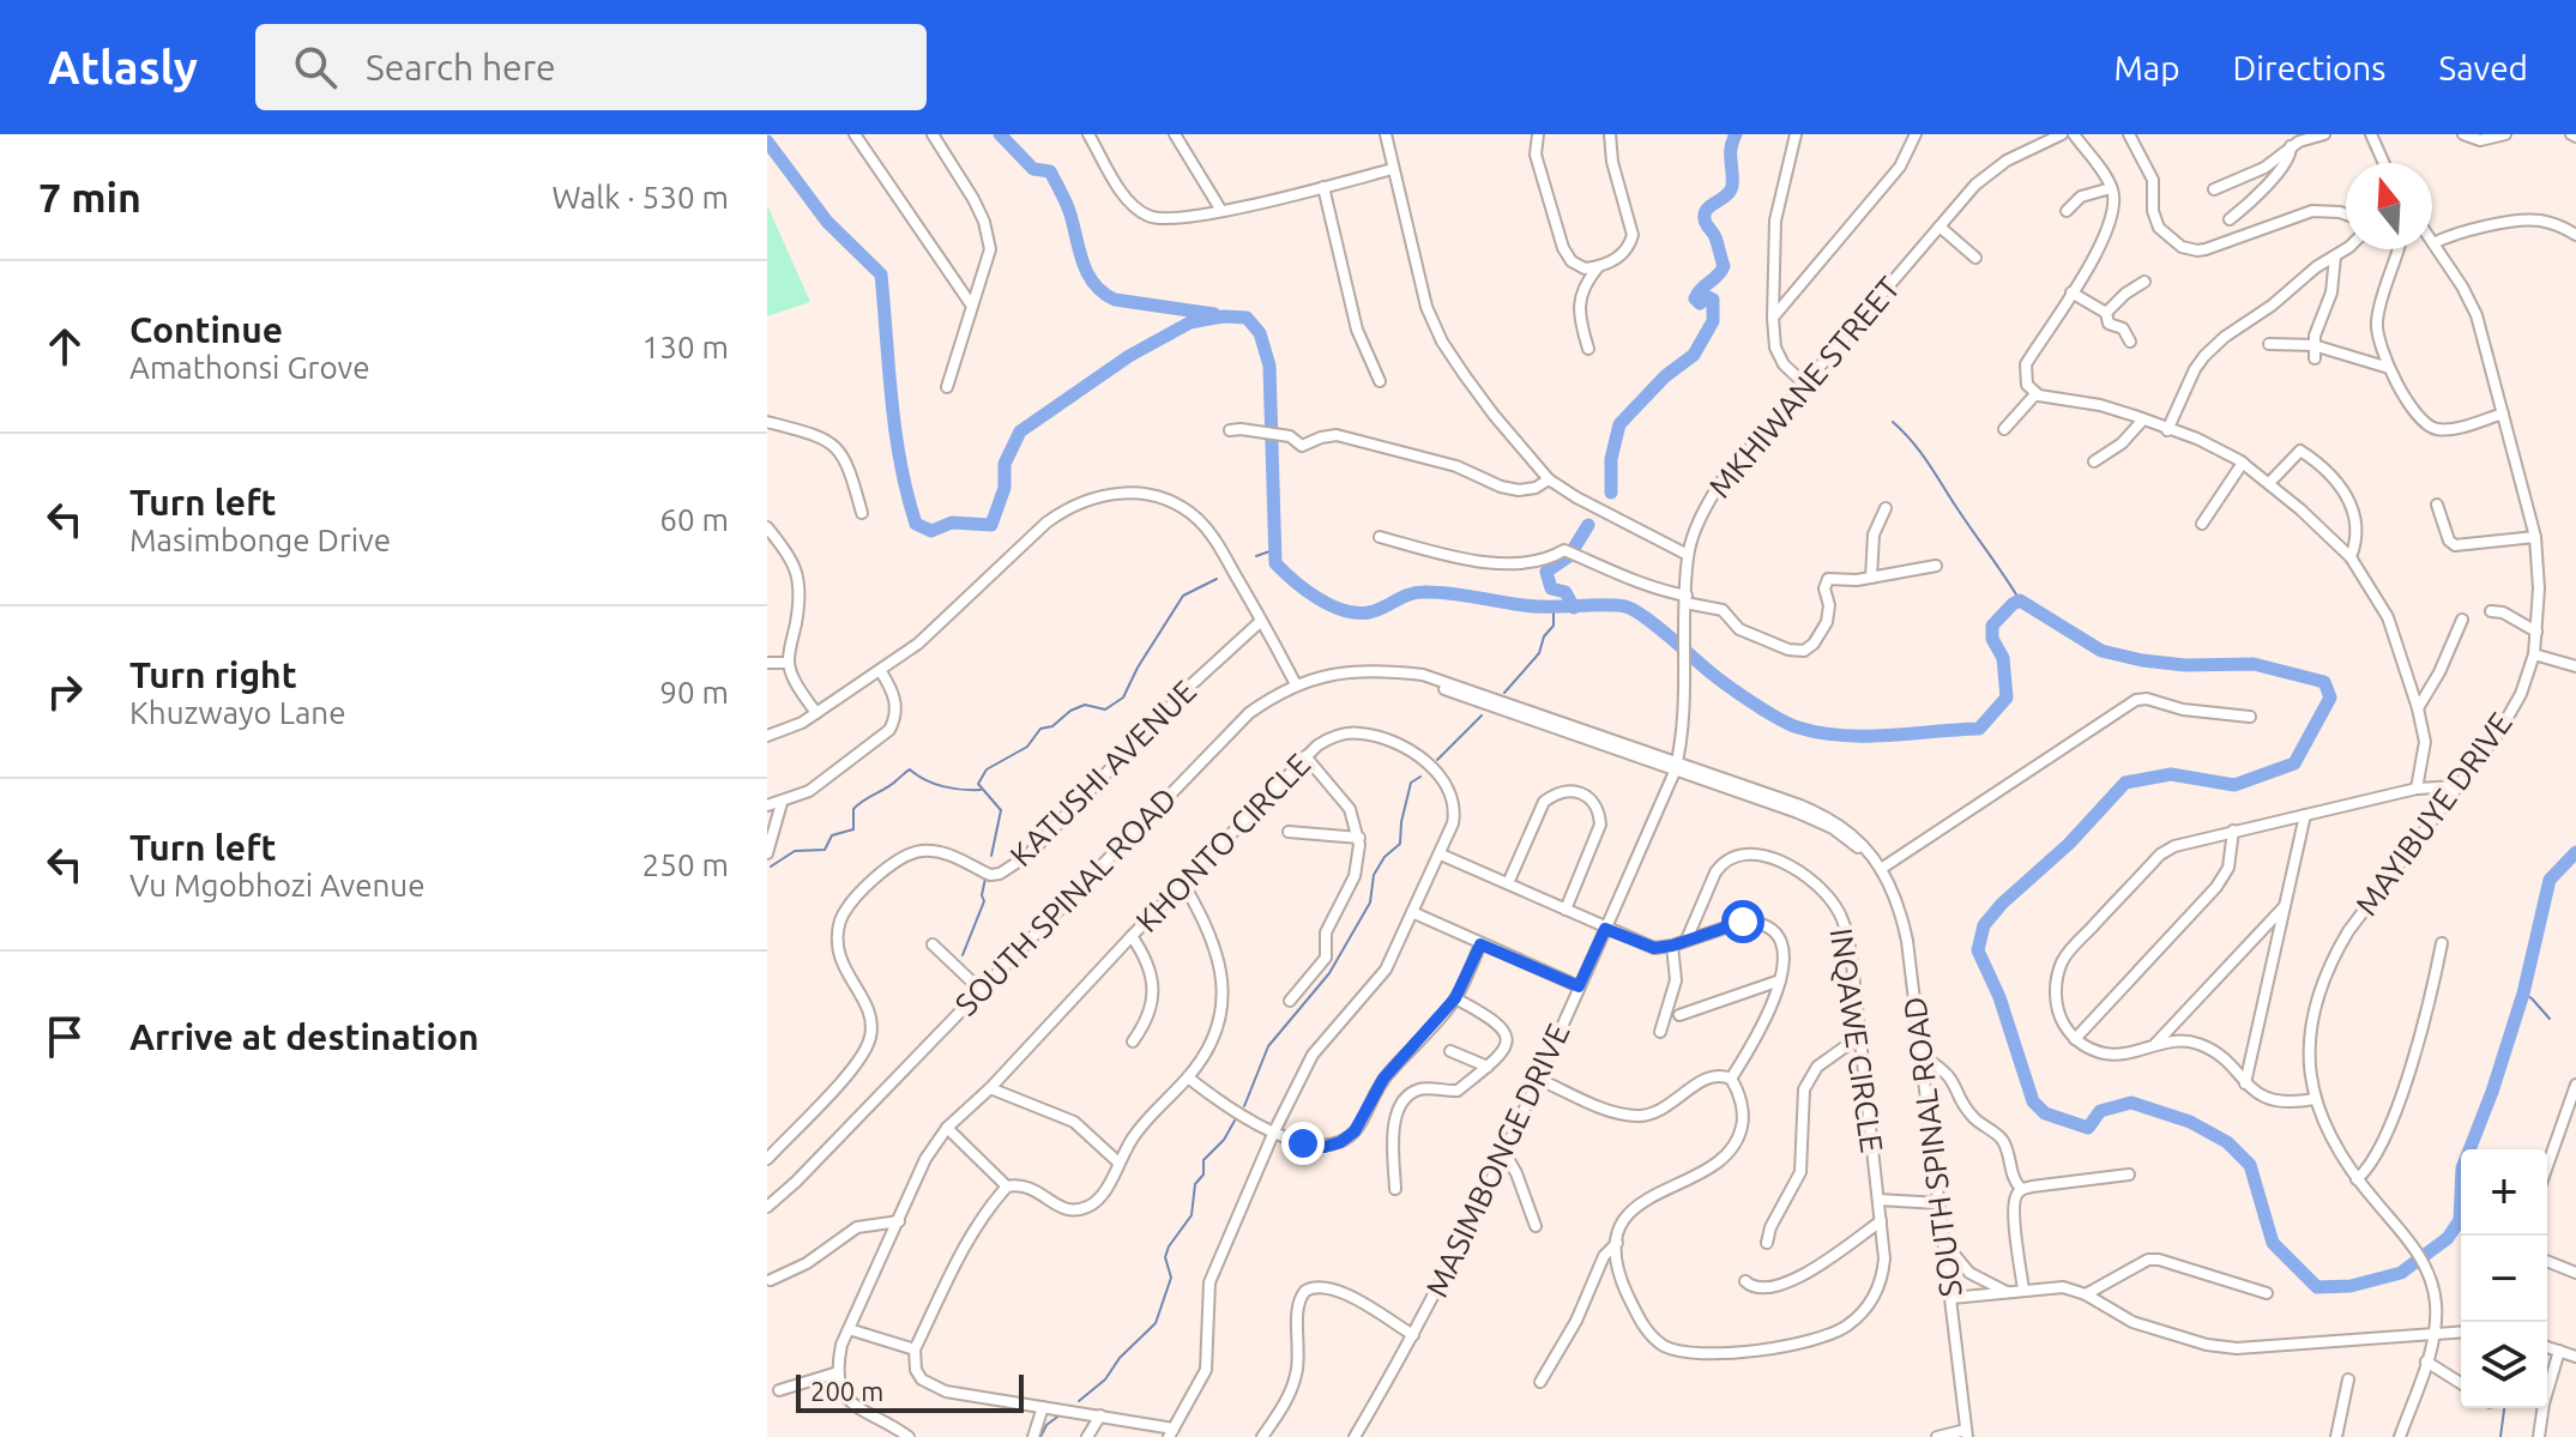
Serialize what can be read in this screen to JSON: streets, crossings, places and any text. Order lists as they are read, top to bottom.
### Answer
{
  "streets": {
    "street": [
      "MKHIWANE STREET",
      "KATUSHI AVENUE",
      "MAYIBUYE DRIVE",
      "KHONTO CIRCLE",
      "SOUTH SPINAL ROAD",
      "INQAWE CIRCLE",
      "MASIMBONGE DRIVE"
    ]
  },
  "crossings": [
    ["MKHIWANE STREET", "SOUTH SPINAL ROAD"],
    ["MKHIWANE STREET", "MASIMBONGE DRIVE"],
    ["SOUTH SPINAL ROAD", "MASIMBONGE DRIVE"]
  ],
  "scale_bar": "200 m",
  "north": "top",
  "page": {
    "header": "Atlasly",
    "search": "Search here",
    "nav": ["Map", "Directions", "Saved"],
    "heading": ["7 min", "Walk · 530 m"],
    "list": [
      ["Continue", "Amathonsi Grove", "130 m"],
      ["Turn left", "Masimbonge Drive", "60 m"],
      ["Turn right", "Khuzwayo Lane", "90 m"],
      ["Turn left", "Vu Mgobhozi Avenue", "250 m"],
      "Arrive at destination"
    ],
    "map_buttons": ["+", "−"],
    "scale": "200 m"
  }
}
